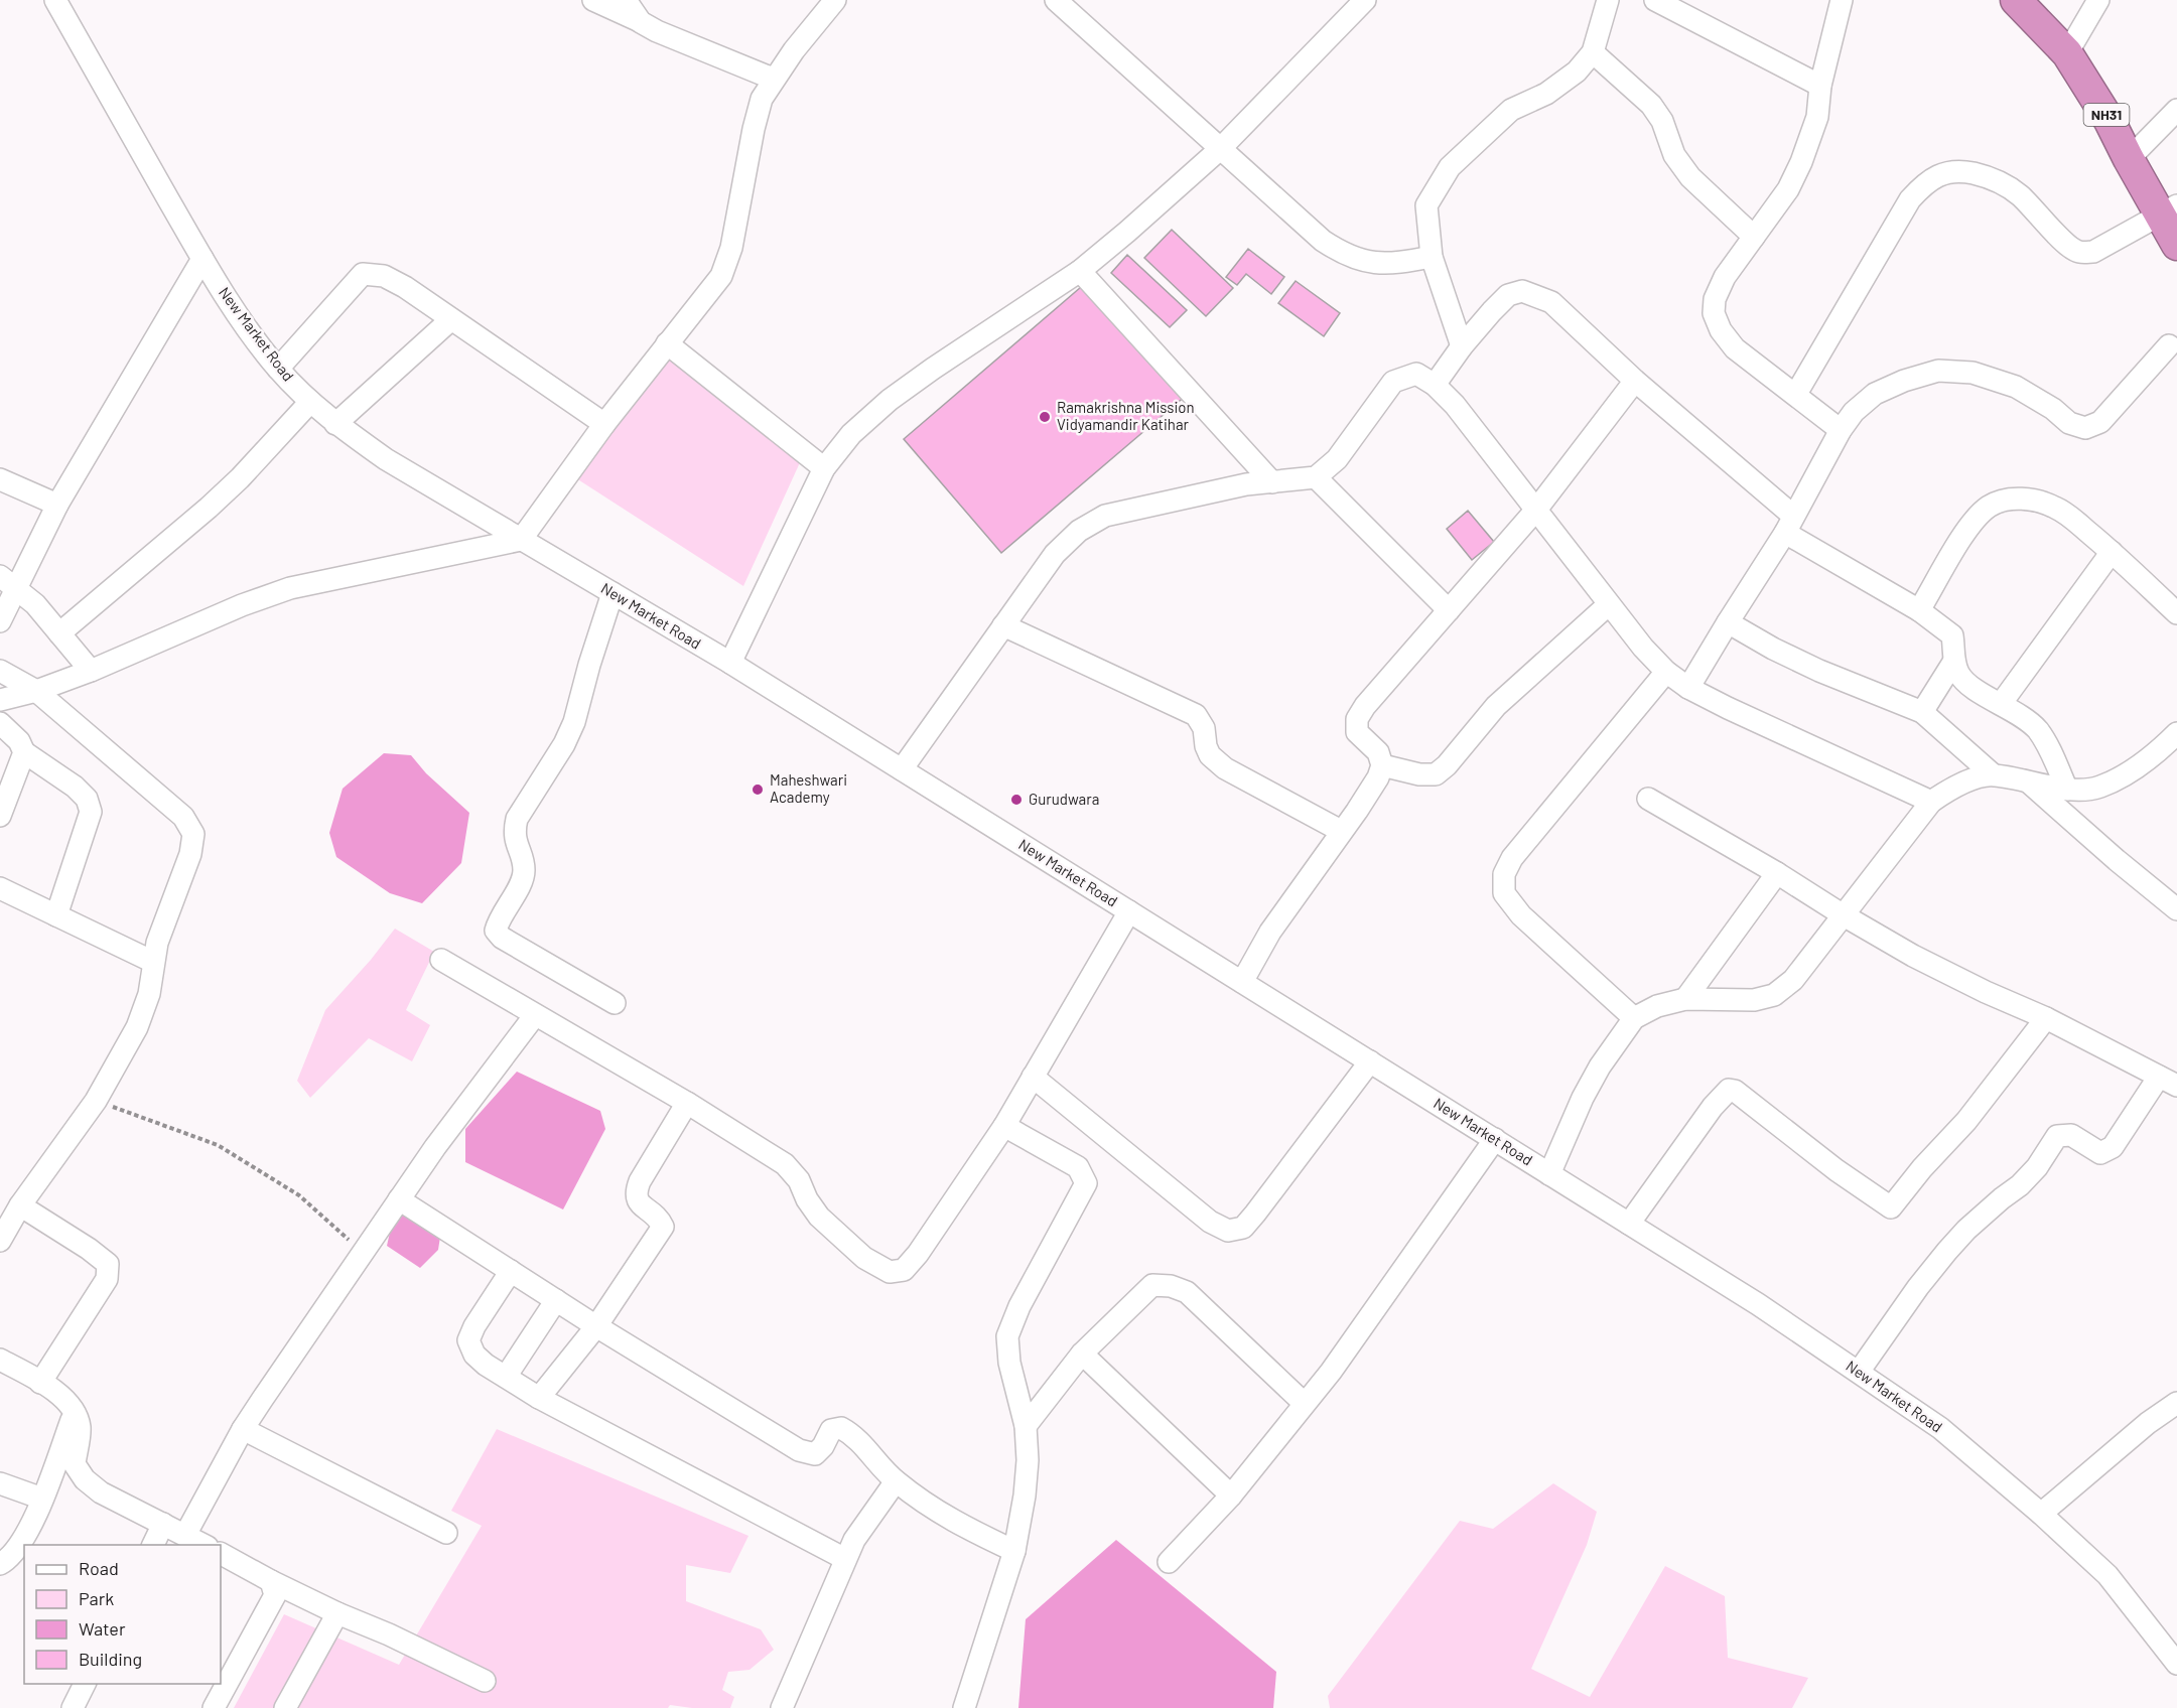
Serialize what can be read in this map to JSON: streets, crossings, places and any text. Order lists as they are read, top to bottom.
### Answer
{
  "streets": {
    "highway": ["NH31"],
    "street": ["New Market Road"]
  },
  "places": ["Ramakrishna Mission Vidyamandir Katihar", "Maheshwari Academy", "Gurudwara"],
  "legend": [
    "Road",
    "Park",
    "Water",
    "Building"
  ]
}
